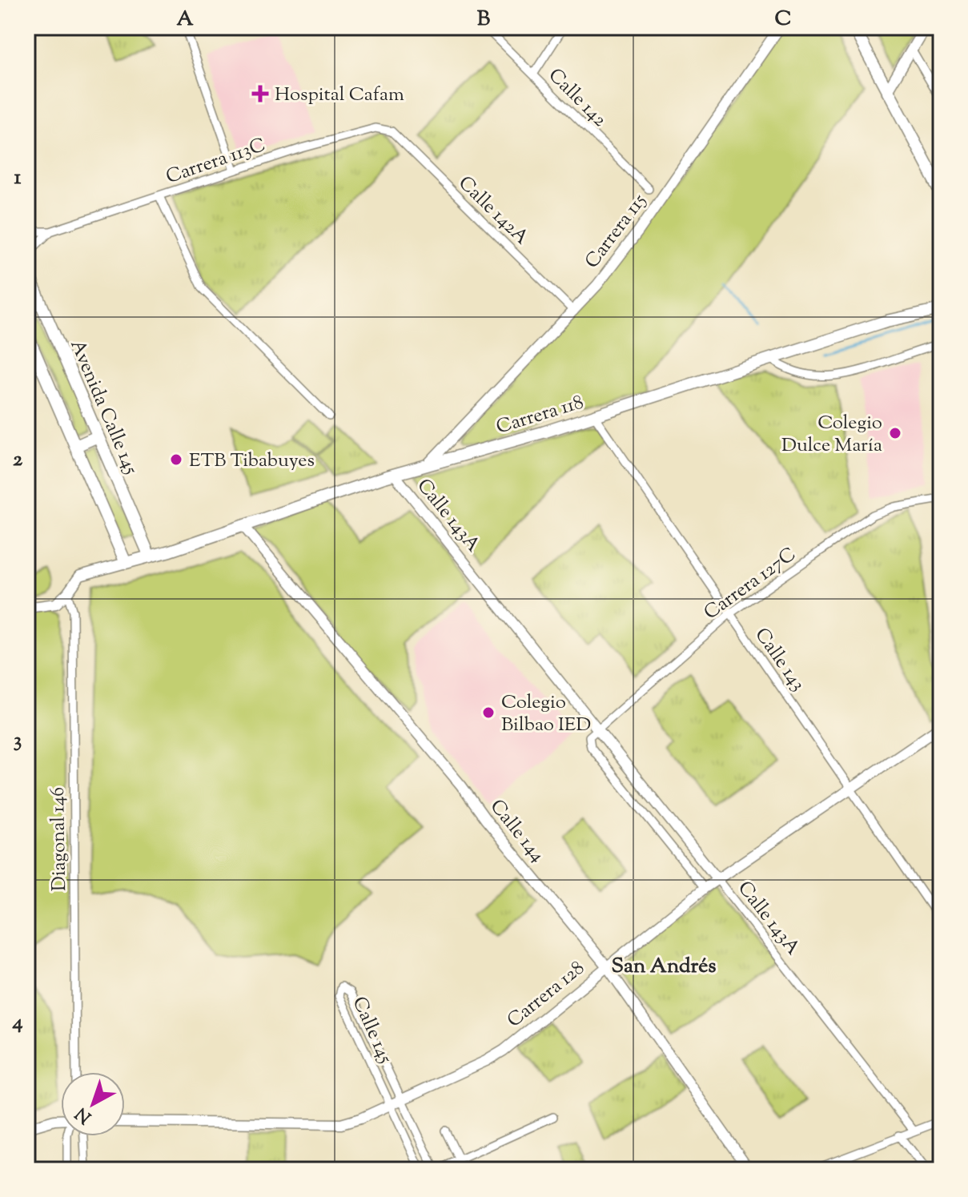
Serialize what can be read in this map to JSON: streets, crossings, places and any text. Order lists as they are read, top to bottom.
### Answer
{
  "streets": {
    "main road": ["Avenida Calle 145", "Carrera 118"],
    "street": [
      "Calle 142",
      "Carrera 113C",
      "Calle 142A",
      "Carrera 115",
      "Calle 143A",
      "Carrera 127C",
      "Calle 143",
      "Calle 144",
      "Diagonal 146",
      "Carrera 128",
      "Calle 145"
    ]
  },
  "crossings": [
    ["Carrera 113C", "Calle 142A"],
    ["Calle 142A", "Carrera 115"],
    ["Carrera 115", "Carrera 118"],
    ["Avenida Calle 145", "Carrera 118"],
    ["Carrera 118", "Calle 143A"],
    ["Carrera 118", "Calle 143"],
    ["Carrera 118", "Calle 144"],
    ["Calle 143A", "Carrera 127C"],
    ["Calle 143A", "Carrera 128"],
    ["Carrera 127C", "Calle 143"],
    ["Calle 143", "Carrera 128"],
    ["Calle 144", "Carrera 128"],
    ["Carrera 128", "Calle 145"]
  ],
  "districts": ["San Andrés"],
  "places": {
    "health": ["Hospital Cafam"],
    "other": ["Colegio Dulce María", "ETB Tibabuyes", "Colegio Bilbao IED"]
  },
  "north": "bottom left",
  "grid": {
    "columns": ["A", "B", "C"],
    "rows": [
      "1",
      "2",
      "3",
      "4"
    ]
  }
}
